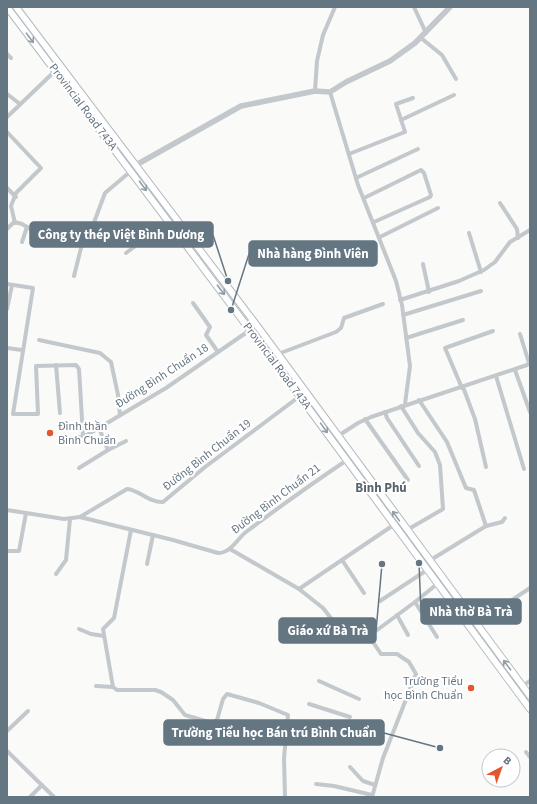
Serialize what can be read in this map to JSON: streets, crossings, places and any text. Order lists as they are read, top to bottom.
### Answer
{
  "streets": {
    "main road": ["Provincial Road 743A"],
    "street": ["Đường Bình Chuẩn 18", "Đường Bình Chuẩn 19", "Đường Bình Chuẩn 21"]
  },
  "crossings": [
    ["Provincial Road 743A", "Đường Bình Chuẩn 18"],
    ["Provincial Road 743A", "Đường Bình Chuẩn 19"],
    ["Provincial Road 743A", "Đường Bình Chuẩn 21"],
    ["Đường Bình Chuẩn 19", "Đường Bình Chuẩn 21"]
  ],
  "districts": ["Bình Phú"],
  "places": [
    "Công ty thép Việt Bình Dương",
    "Nhà hàng Đình Viên",
    "Đình thần Bình Chuẩn",
    "Nhà thờ Bà Trà",
    "Giáo xứ Bà Trà",
    "Trường Tiểu học Bình Chuẩn",
    "Trường Tiểu học Bán trú Bình Chuẩn"
  ],
  "north": "top right"
}
